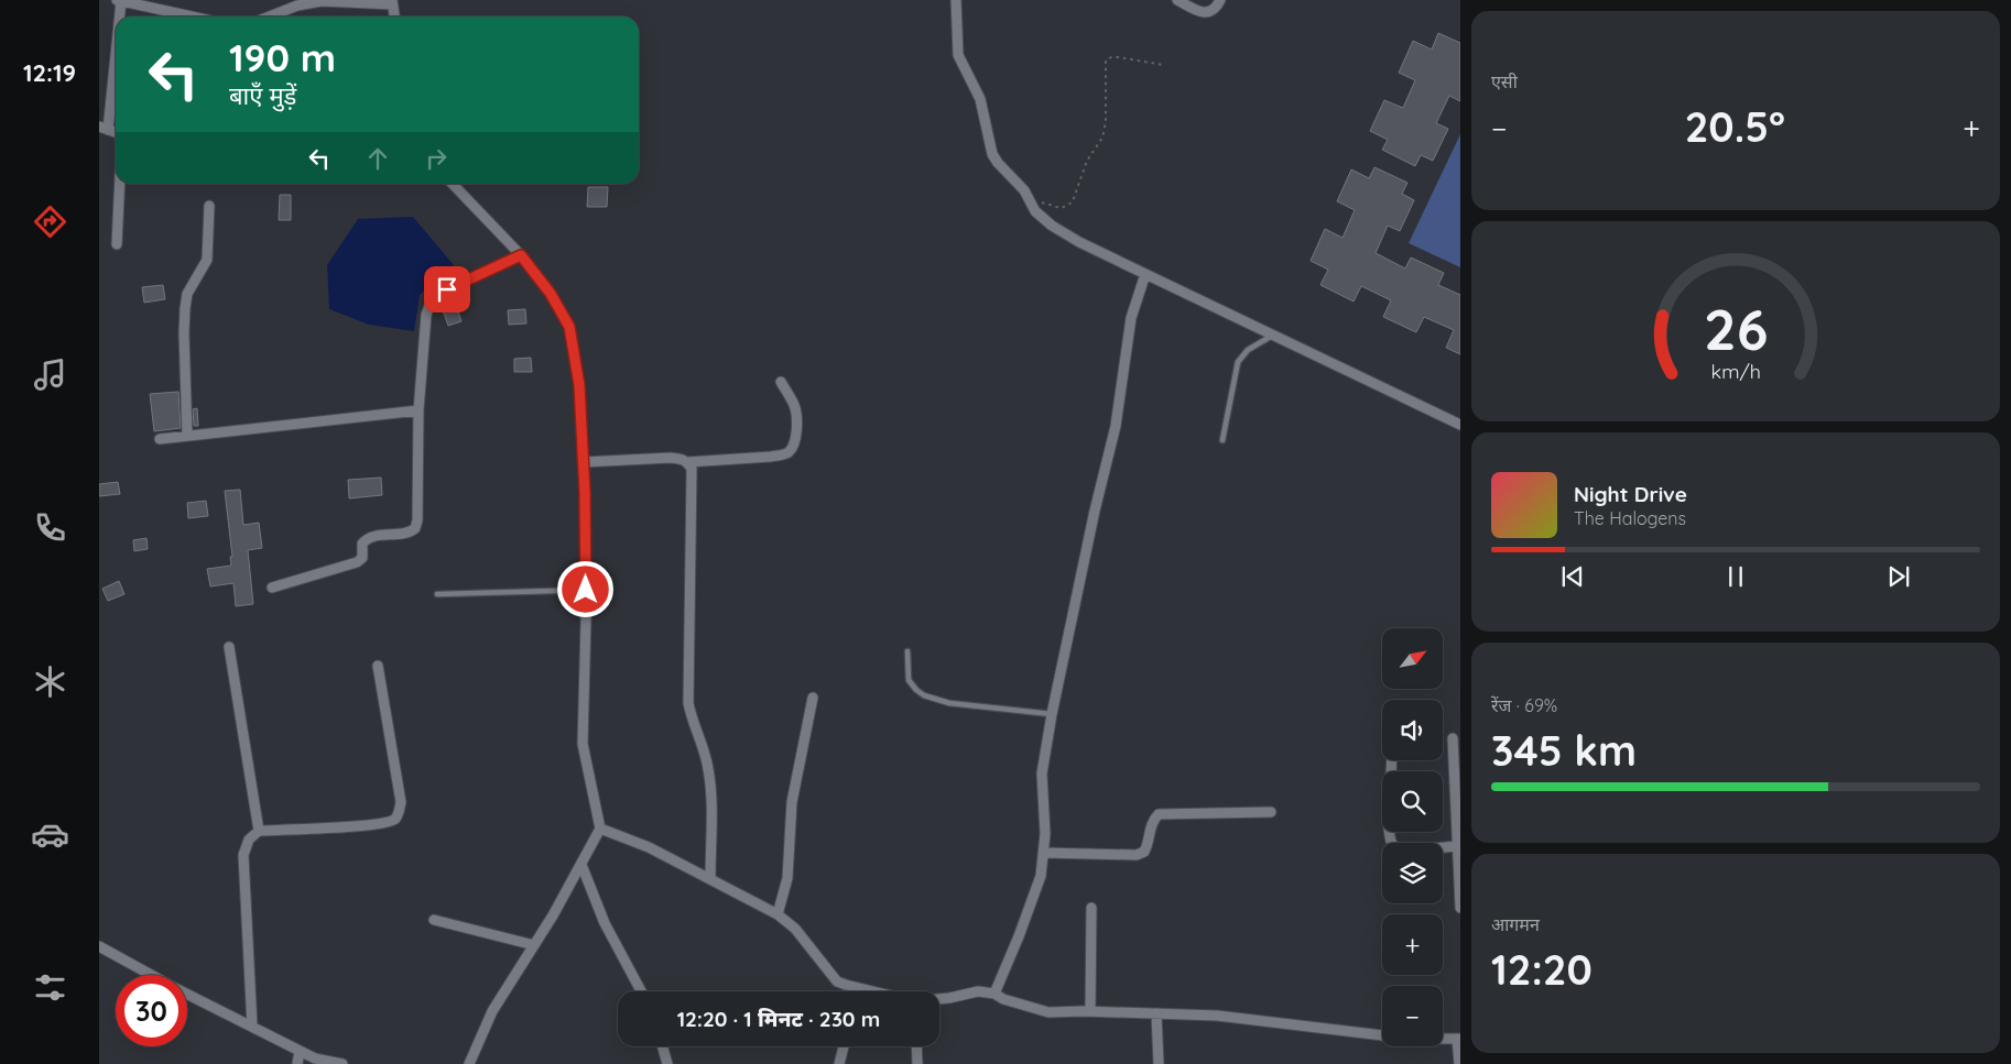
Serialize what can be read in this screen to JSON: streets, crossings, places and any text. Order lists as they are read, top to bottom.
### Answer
{
  "north": "top right",
  "page": {
    "tabs": "12:19",
    "tile": [
      "एसी",
      ["रेंज · 69%", "345 km"],
      ["आगमन", "12:20"]
    ],
    "turn": ["190 m", "बाएँ मुड़ें"],
    "heat": ["−", "20.5°", "+"],
    "song": ["Night Drive", "The Halogens"],
    "map_buttons": ["+", "−"],
    "limit": "30",
    "trip": "12:20 · 1 मिनट · 230 m",
    "gauge": ["26", "km/h"]
  }
}
